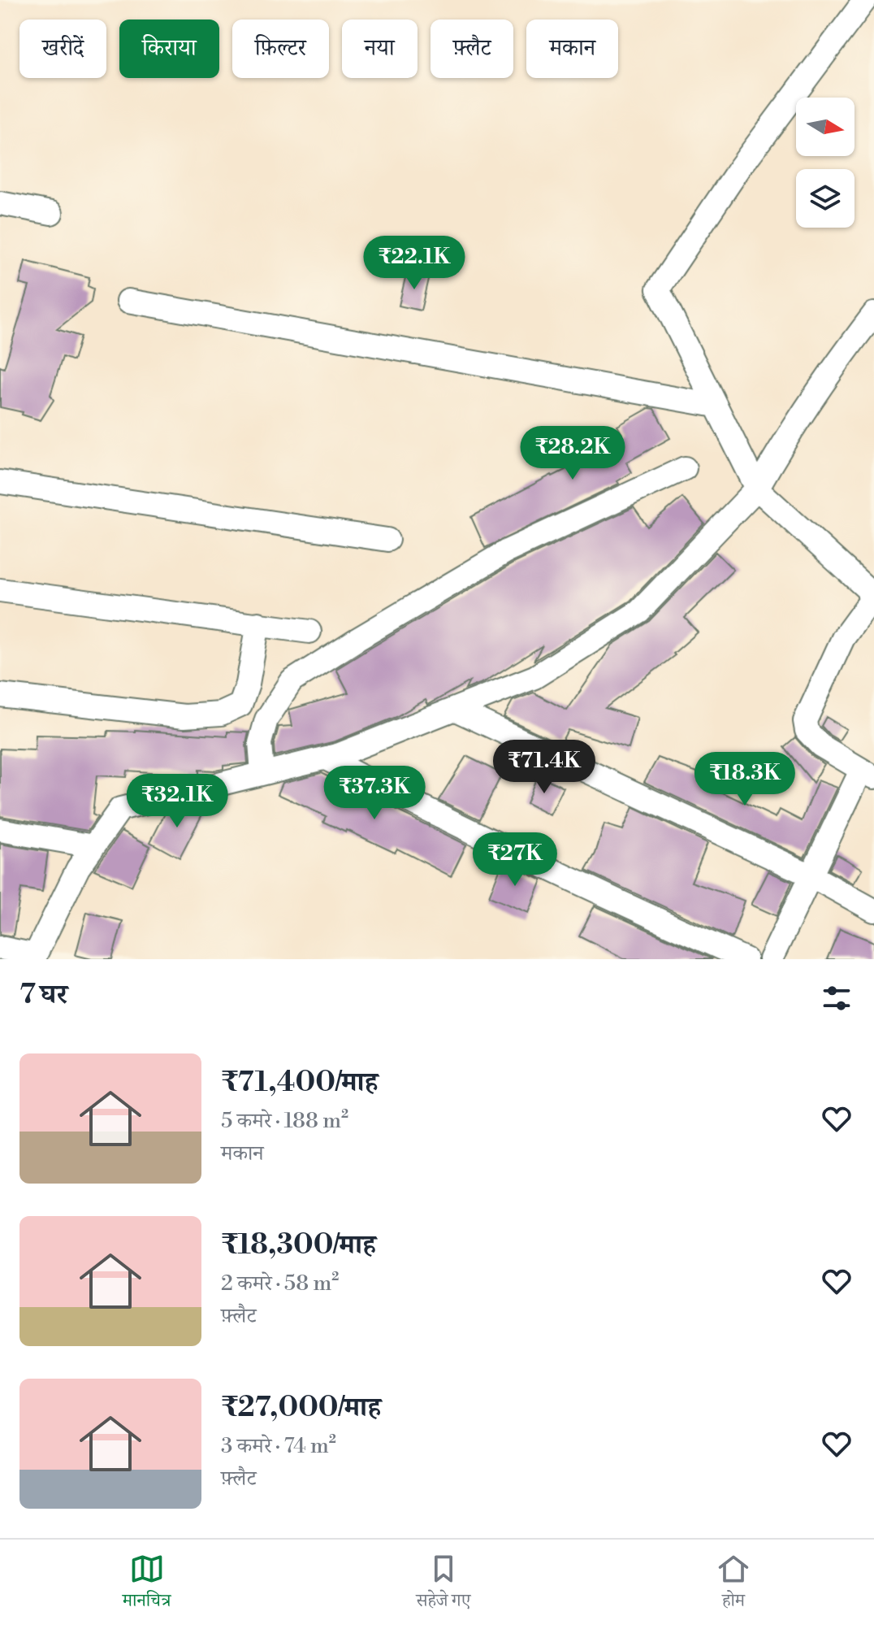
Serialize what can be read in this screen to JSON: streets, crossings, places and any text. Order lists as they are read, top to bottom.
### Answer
{
  "north": "right",
  "page": {
    "chip": [
      "खरीदें",
      "किराया",
      "फ़िल्टर",
      "नया",
      "फ़्लैट",
      "मकान"
    ],
    "price": [
      "₹22.1K",
      "₹28.2K",
      "₹71.4K",
      "₹18.3K",
      "₹37.3K",
      "₹32.1K",
      "₹27K"
    ],
    "heading": "7 घर",
    "list": [
      {
        "name": "₹71,400/माह",
        "note": "5 कमरे · 188 m² · मकान"
      },
      {
        "name": "₹18,300/माह",
        "note": "2 कमरे · 58 m² · फ़्लैट"
      },
      {
        "name": "₹27,000/माह",
        "note": "3 कमरे · 74 m² · फ़्लैट"
      }
    ],
    "tabs": ["मानचित्र", "सहेजे गए", "होम"]
  }
}
